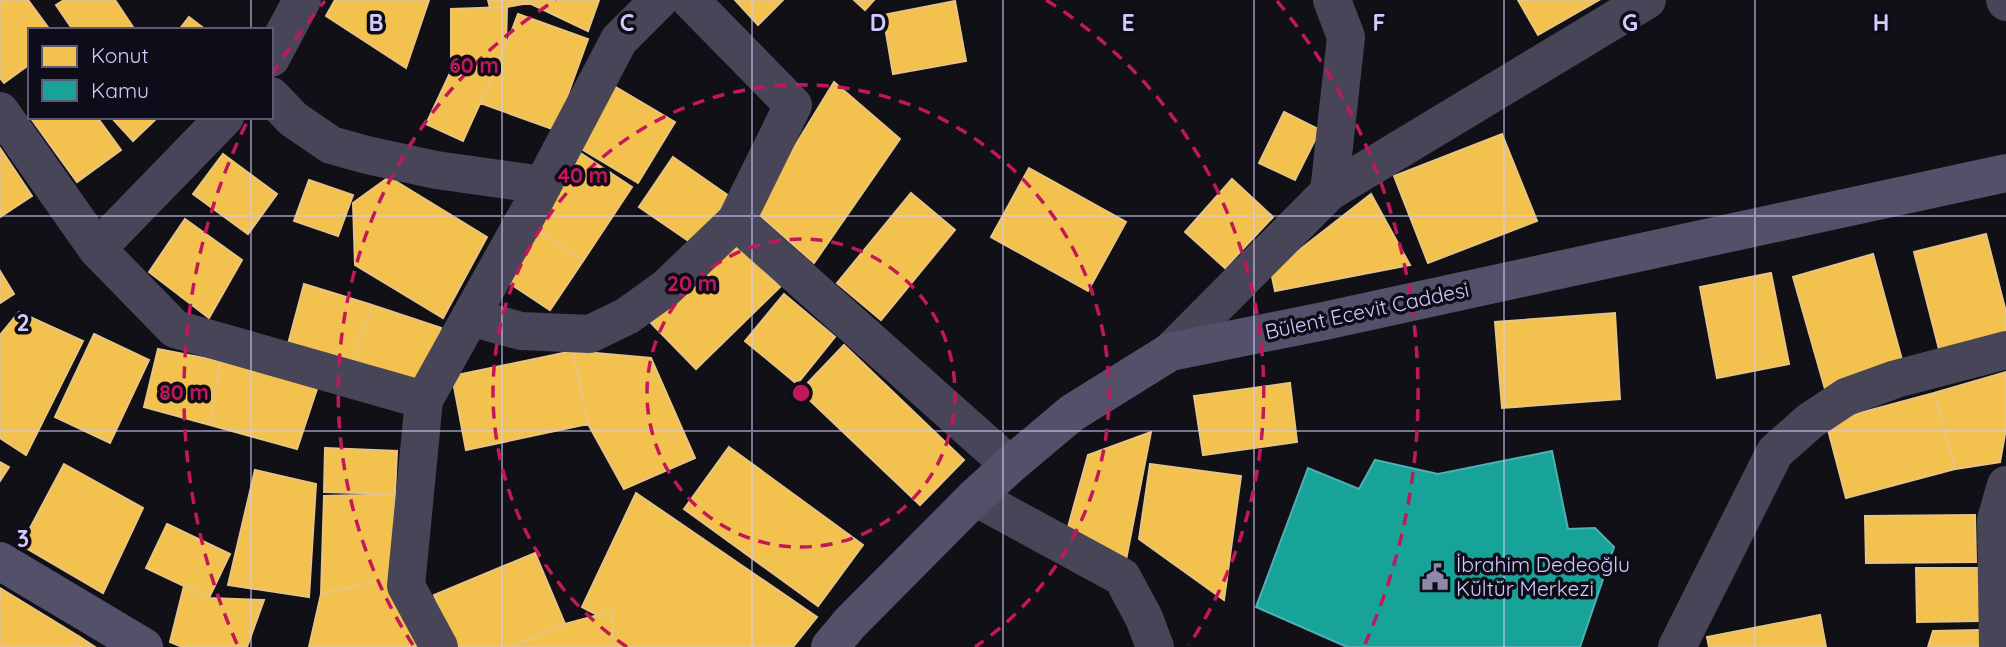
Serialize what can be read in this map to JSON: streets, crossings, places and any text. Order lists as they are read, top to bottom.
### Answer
{
  "streets": {
    "main road": ["Bülent Ecevit Caddesi"]
  },
  "places": {
    "public building": ["İbrahim Dedeoğlu Kültür Merkezi"]
  },
  "legend": ["Konut", "Kamu"],
  "grid": {
    "columns": [
      "B",
      "C",
      "D",
      "E",
      "F",
      "G",
      "H"
    ],
    "rows": ["2", "3"]
  },
  "rings": [
    "60 m",
    "40 m",
    "20 m",
    "80 m"
  ]
}
